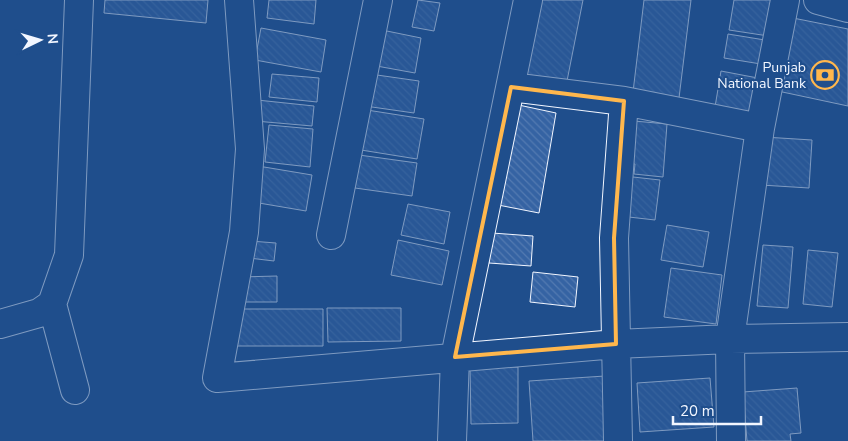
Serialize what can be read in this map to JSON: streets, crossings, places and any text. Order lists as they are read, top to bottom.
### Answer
{
  "places": {
    "bank": ["Punjab National Bank"]
  },
  "scale_bar": "20 m",
  "north": "right"
}
